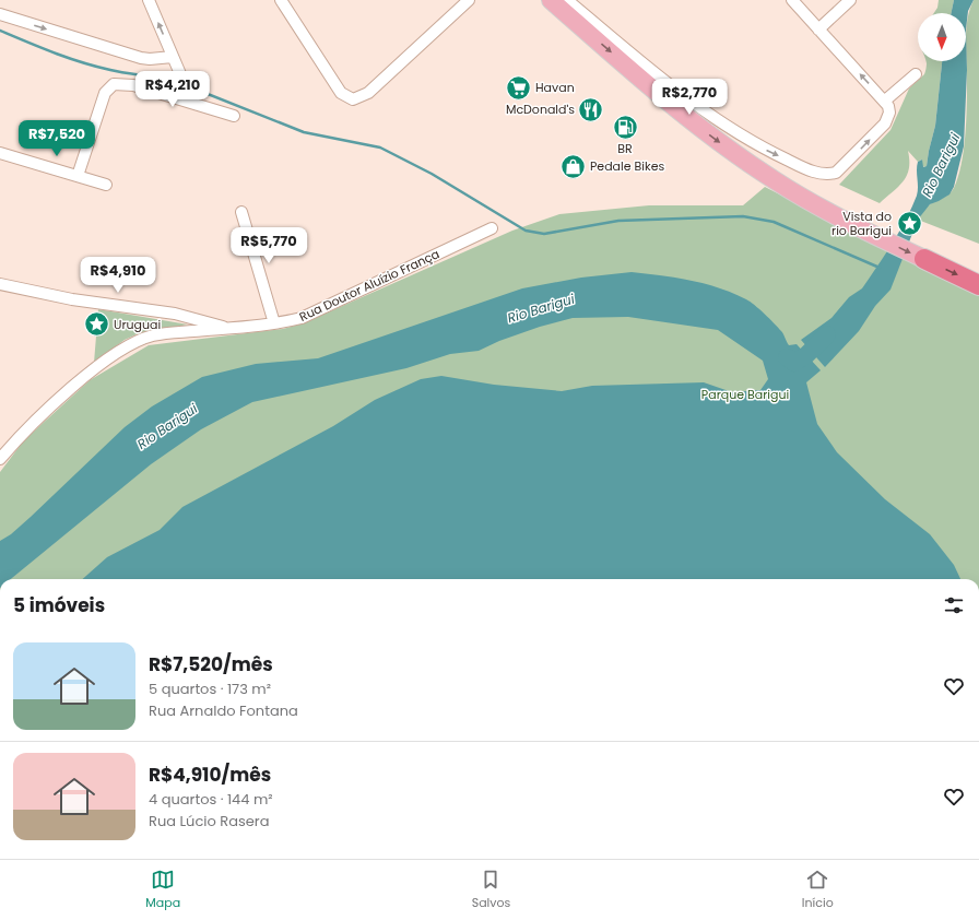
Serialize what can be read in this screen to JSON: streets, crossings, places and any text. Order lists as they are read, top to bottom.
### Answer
{
  "streets": {
    "street": ["Rua Doutor Aluízio França"]
  },
  "water": ["Rio Barigui"],
  "parks": ["Parque Barigui"],
  "places": {
    "supermarket": ["Havan"],
    "restaurant": ["McDonald's"],
    "fuel station": ["BR"],
    "shop": ["Pedale Bikes"],
    "place": ["Vista do rio Barigui", "Uruguai"]
  },
  "north": "bottom",
  "page": {
    "price": [
      "R$4,210",
      "R$2,770",
      "R$7,520",
      "R$5,770",
      "R$4,910"
    ],
    "heading": "5 imóveis",
    "list": [
      {
        "name": "R$7,520/mês",
        "note": "5 quartos · 173 m² · Rua Arnaldo Fontana"
      },
      {
        "name": "R$4,910/mês",
        "note": "4 quartos · 144 m² · Rua Lúcio Rasera"
      }
    ],
    "tabs": ["Mapa", "Salvos", "Início"]
  }
}
